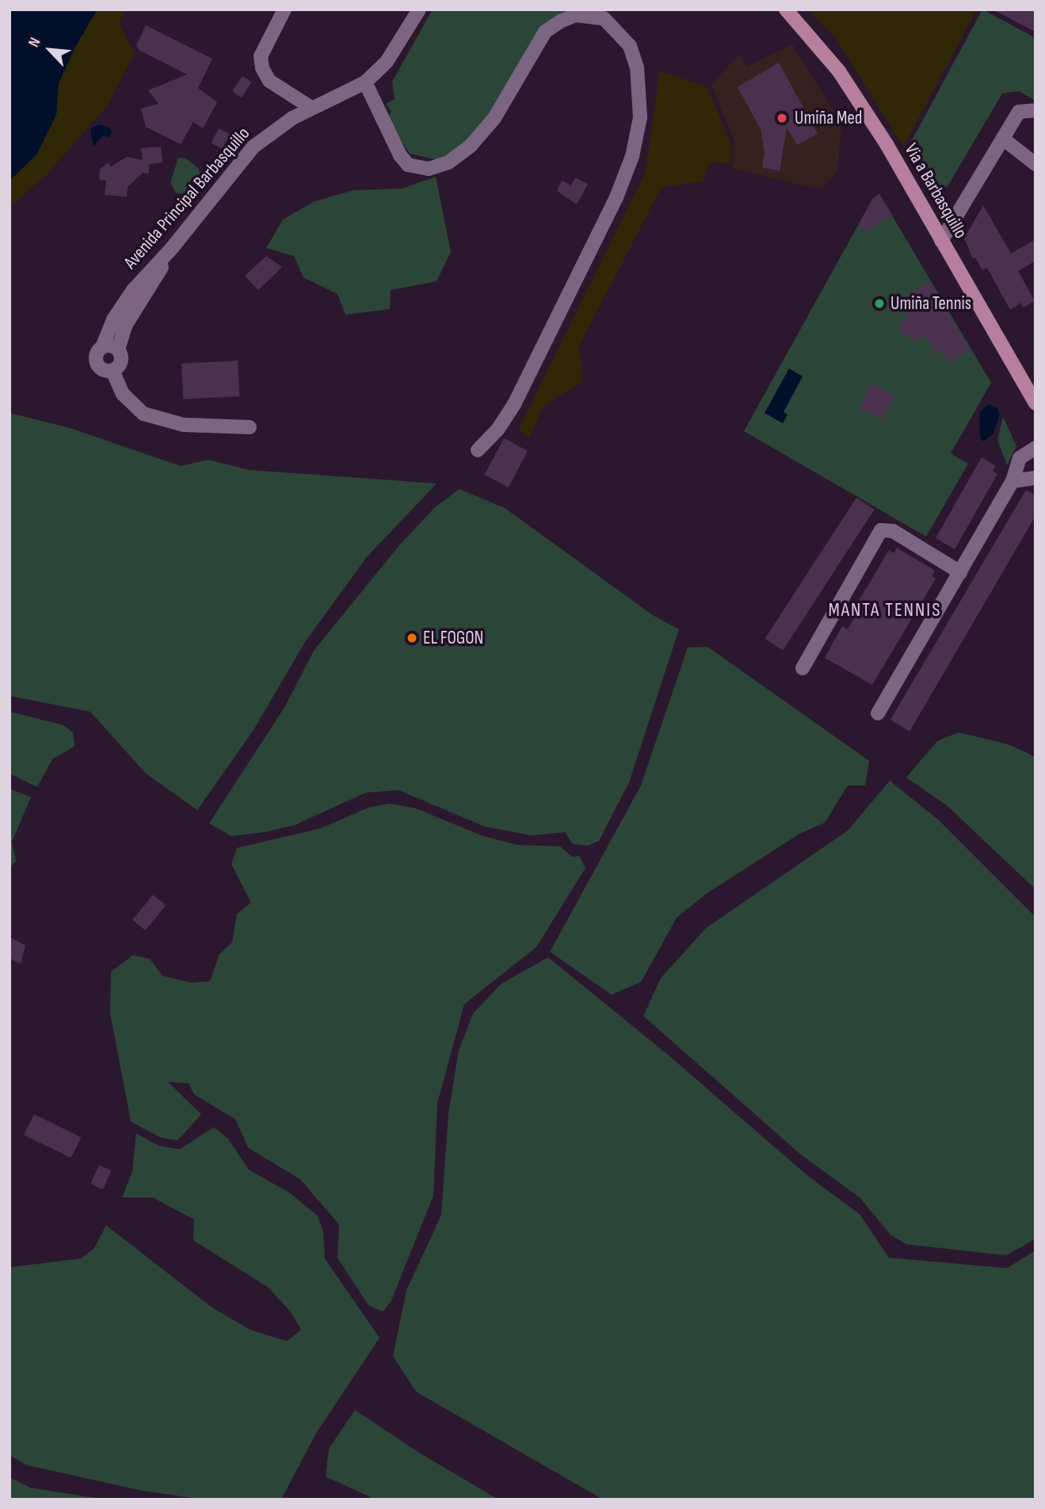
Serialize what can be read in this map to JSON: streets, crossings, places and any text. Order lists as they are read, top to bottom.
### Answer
{
  "streets": {
    "main road": ["Via a Barbasquillo"],
    "street": ["Avenida Principal Barbasquillo"]
  },
  "districts": ["MANTA TENNIS"],
  "places": ["Umiña Med", "Umiña Tennis", "EL FOGON"],
  "north": "top left"
}
